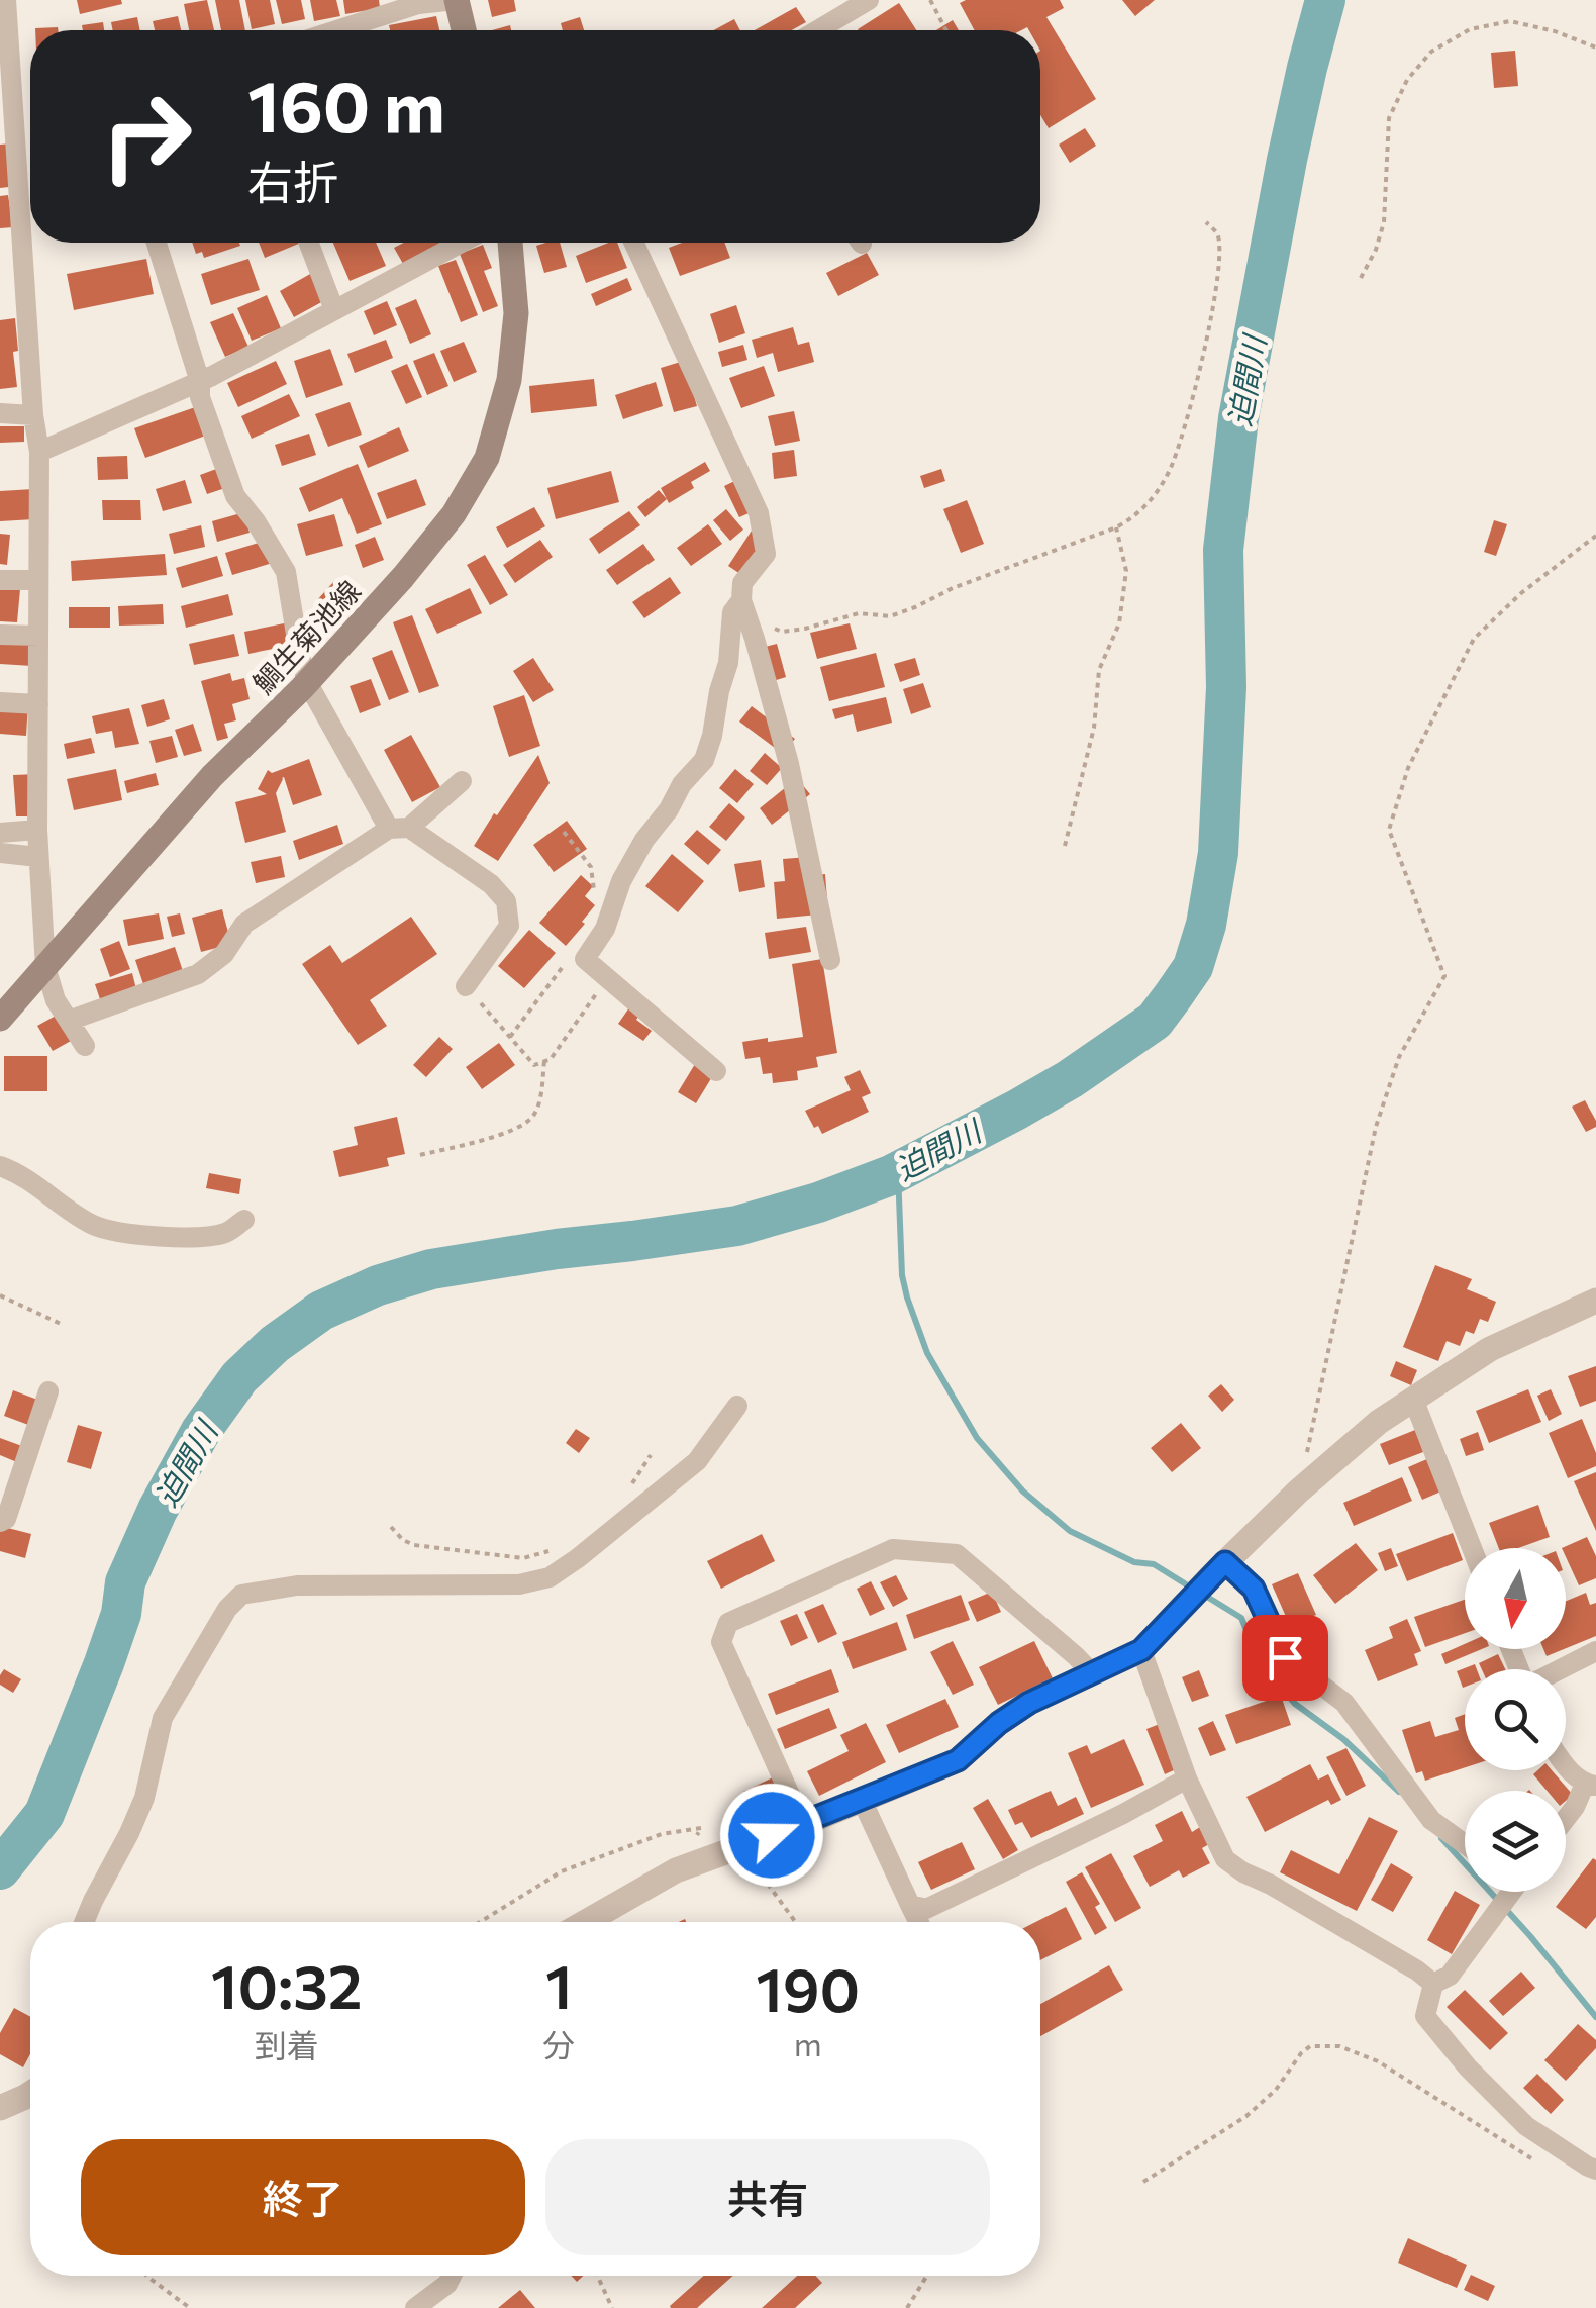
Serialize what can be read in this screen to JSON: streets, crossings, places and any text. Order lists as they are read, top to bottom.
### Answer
{
  "streets": {
    "main road": ["鯛生菊池線"]
  },
  "water": ["迫間川"],
  "north": "bottom",
  "page": {
    "turn": ["160 m", "右折"],
    "eta": [
      "10:32",
      "到着",
      "1",
      "分",
      "190",
      "m"
    ],
    "buttons": ["終了", "共有"]
  }
}
